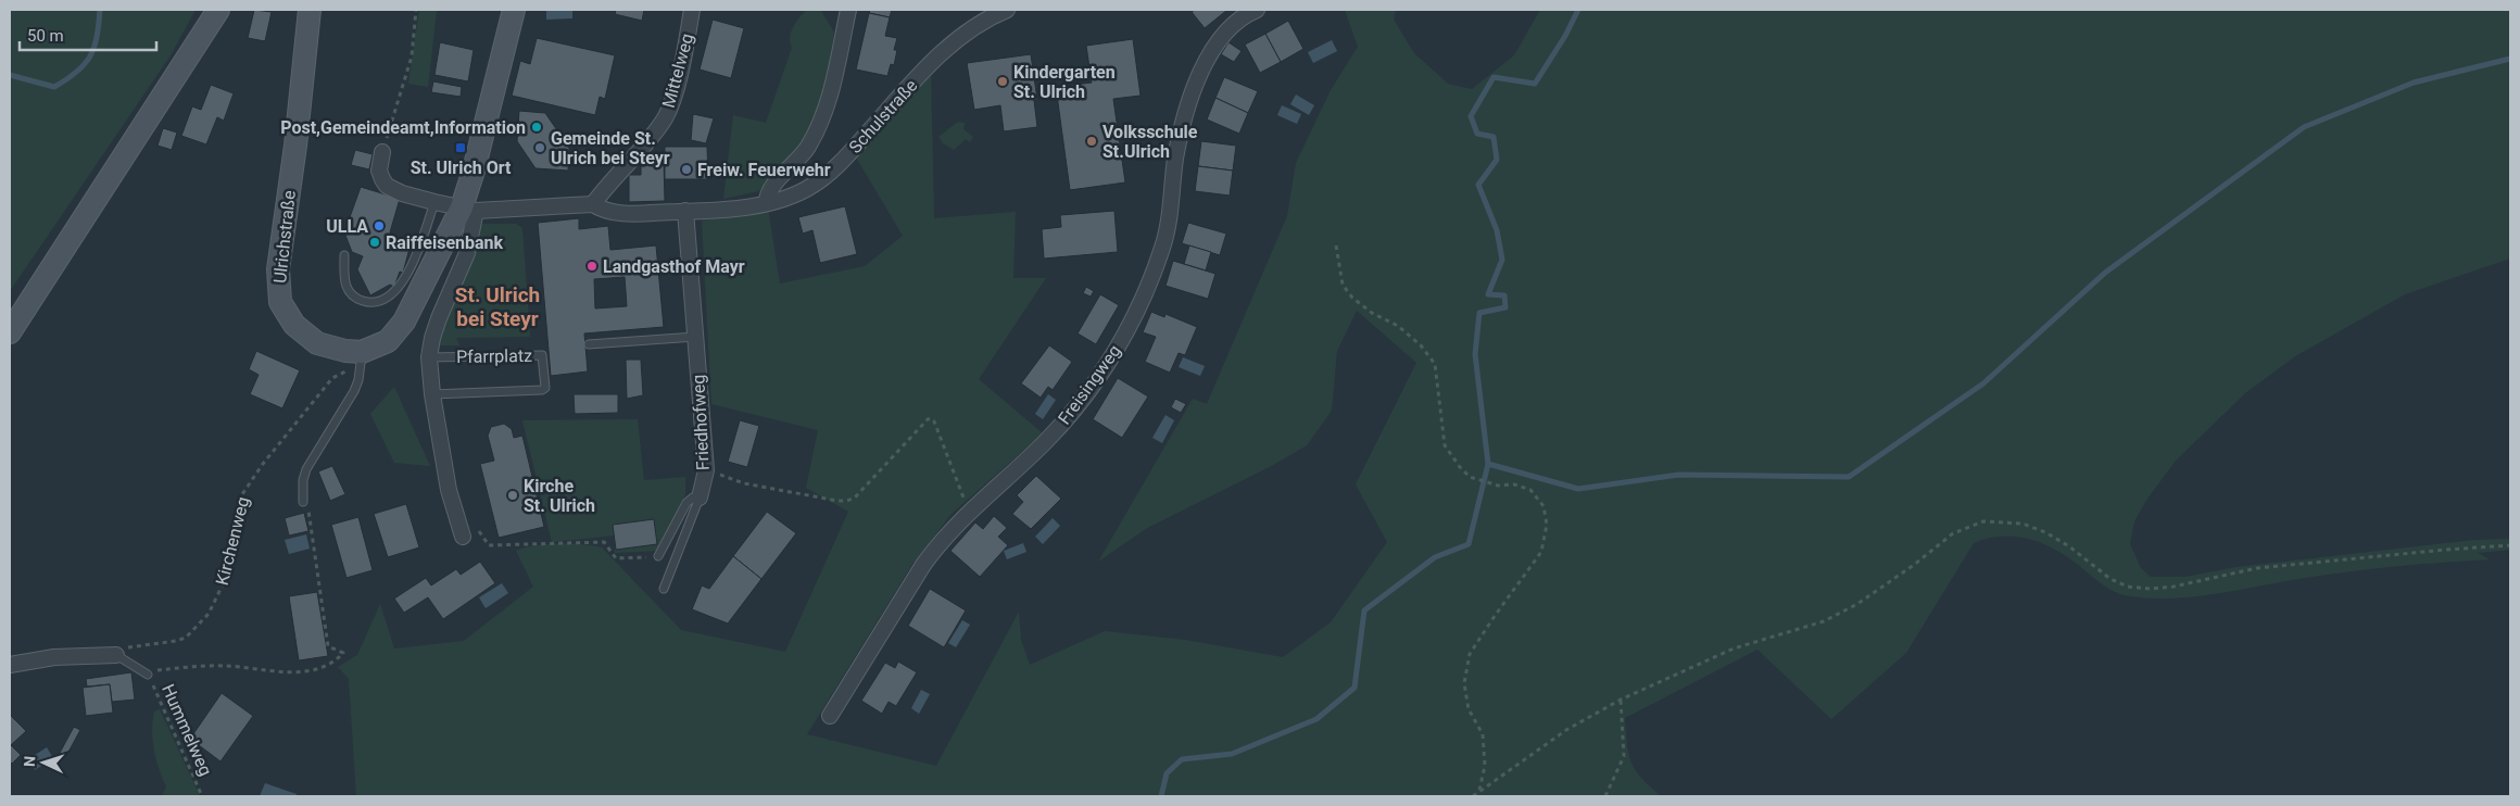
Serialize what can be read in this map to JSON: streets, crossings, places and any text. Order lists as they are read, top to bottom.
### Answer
{
  "streets": {
    "street": [
      "Mittelweg",
      "Schulstraße",
      "Ulrichstraße",
      "Pfarrplatz",
      "Freisingweg",
      "Friedhofweg"
    ],
    "path": ["Kirchenweg", "Hummelweg"]
  },
  "crossings": [
    ["Schulstraße", "Friedhofweg"],
    ["Ulrichstraße", "Kirchenweg"]
  ],
  "districts": ["St. Ulrich bei Steyr"],
  "places": {
    "other": [
      "Kindergarten St. Ulrich",
      "Post,Gemeindeamt,Information",
      "Volksschule St.Ulrich",
      "Gemeinde St. Ulrich bei Steyr",
      "Freiw. Feuerwehr",
      "ULLA",
      "Raiffeisenbank",
      "Landgasthof Mayr",
      "Kirche St. Ulrich"
    ],
    "transit": ["St. Ulrich Ort"]
  },
  "scale_bar": "50 m",
  "north": "left"
}
